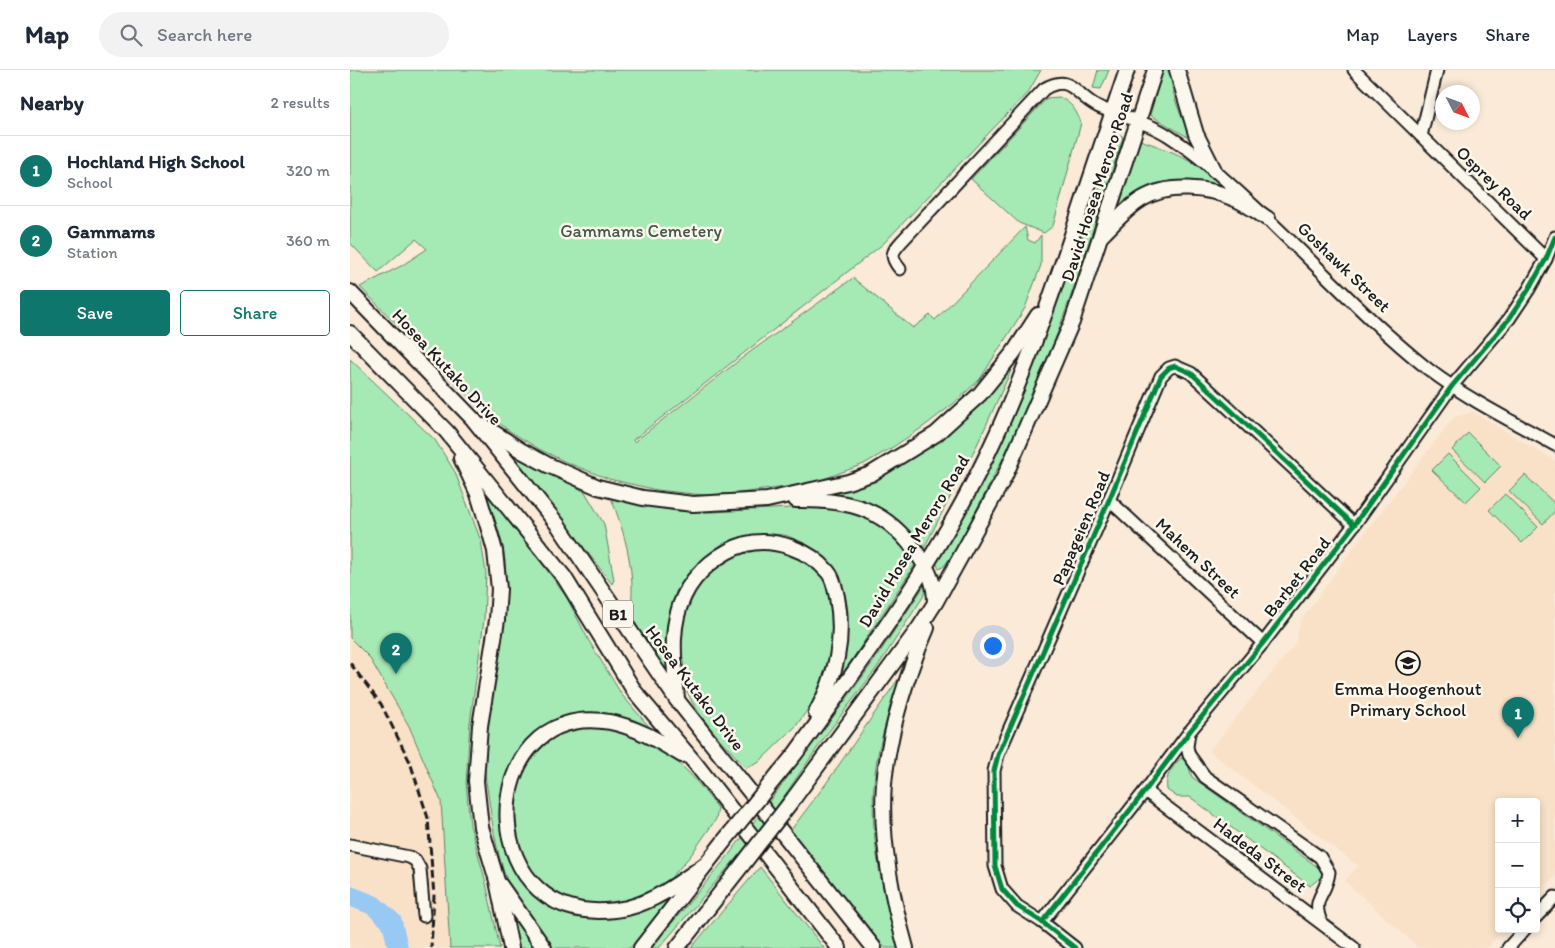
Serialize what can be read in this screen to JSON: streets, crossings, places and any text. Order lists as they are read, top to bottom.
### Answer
{
  "streets": {
    "main road": ["David Hosea Meroro Road", "Hosea Kutako Drive", "B1"],
    "street": [
      "Osprey Road",
      "Goshawk Street",
      "Papageien Road",
      "Mahem Street",
      "Barbet Road",
      "Hadeda Street"
    ]
  },
  "crossings": [
    ["Osprey Road", "Barbet Road"],
    ["David Hosea Meroro Road", "Goshawk Street"],
    ["Goshawk Street", "Barbet Road"],
    ["Papageien Road", "Mahem Street"],
    ["Papageien Road", "Barbet Road"],
    ["Mahem Street", "Barbet Road"],
    ["Barbet Road", "Hadeda Street"]
  ],
  "parks": ["Gammams Cemetery"],
  "places": {
    "school or university": ["Emma Hoogenhout Primary School"]
  },
  "north": "bottom right",
  "page": {
    "header": "Map",
    "search": "Search here",
    "nav": ["Map", "Layers", "Share"],
    "heading": ["Nearby", "2 results"],
    "list": [
      {
        "mark": "1",
        "name": "Hochland High School",
        "note": "School",
        "value": "320 m"
      },
      {
        "mark": "2",
        "name": "Gammams",
        "note": "Station",
        "value": "360 m"
      }
    ],
    "buttons": ["Save", "Share"],
    "pins": ["2", "1"],
    "map_buttons": ["+", "−"]
  }
}
